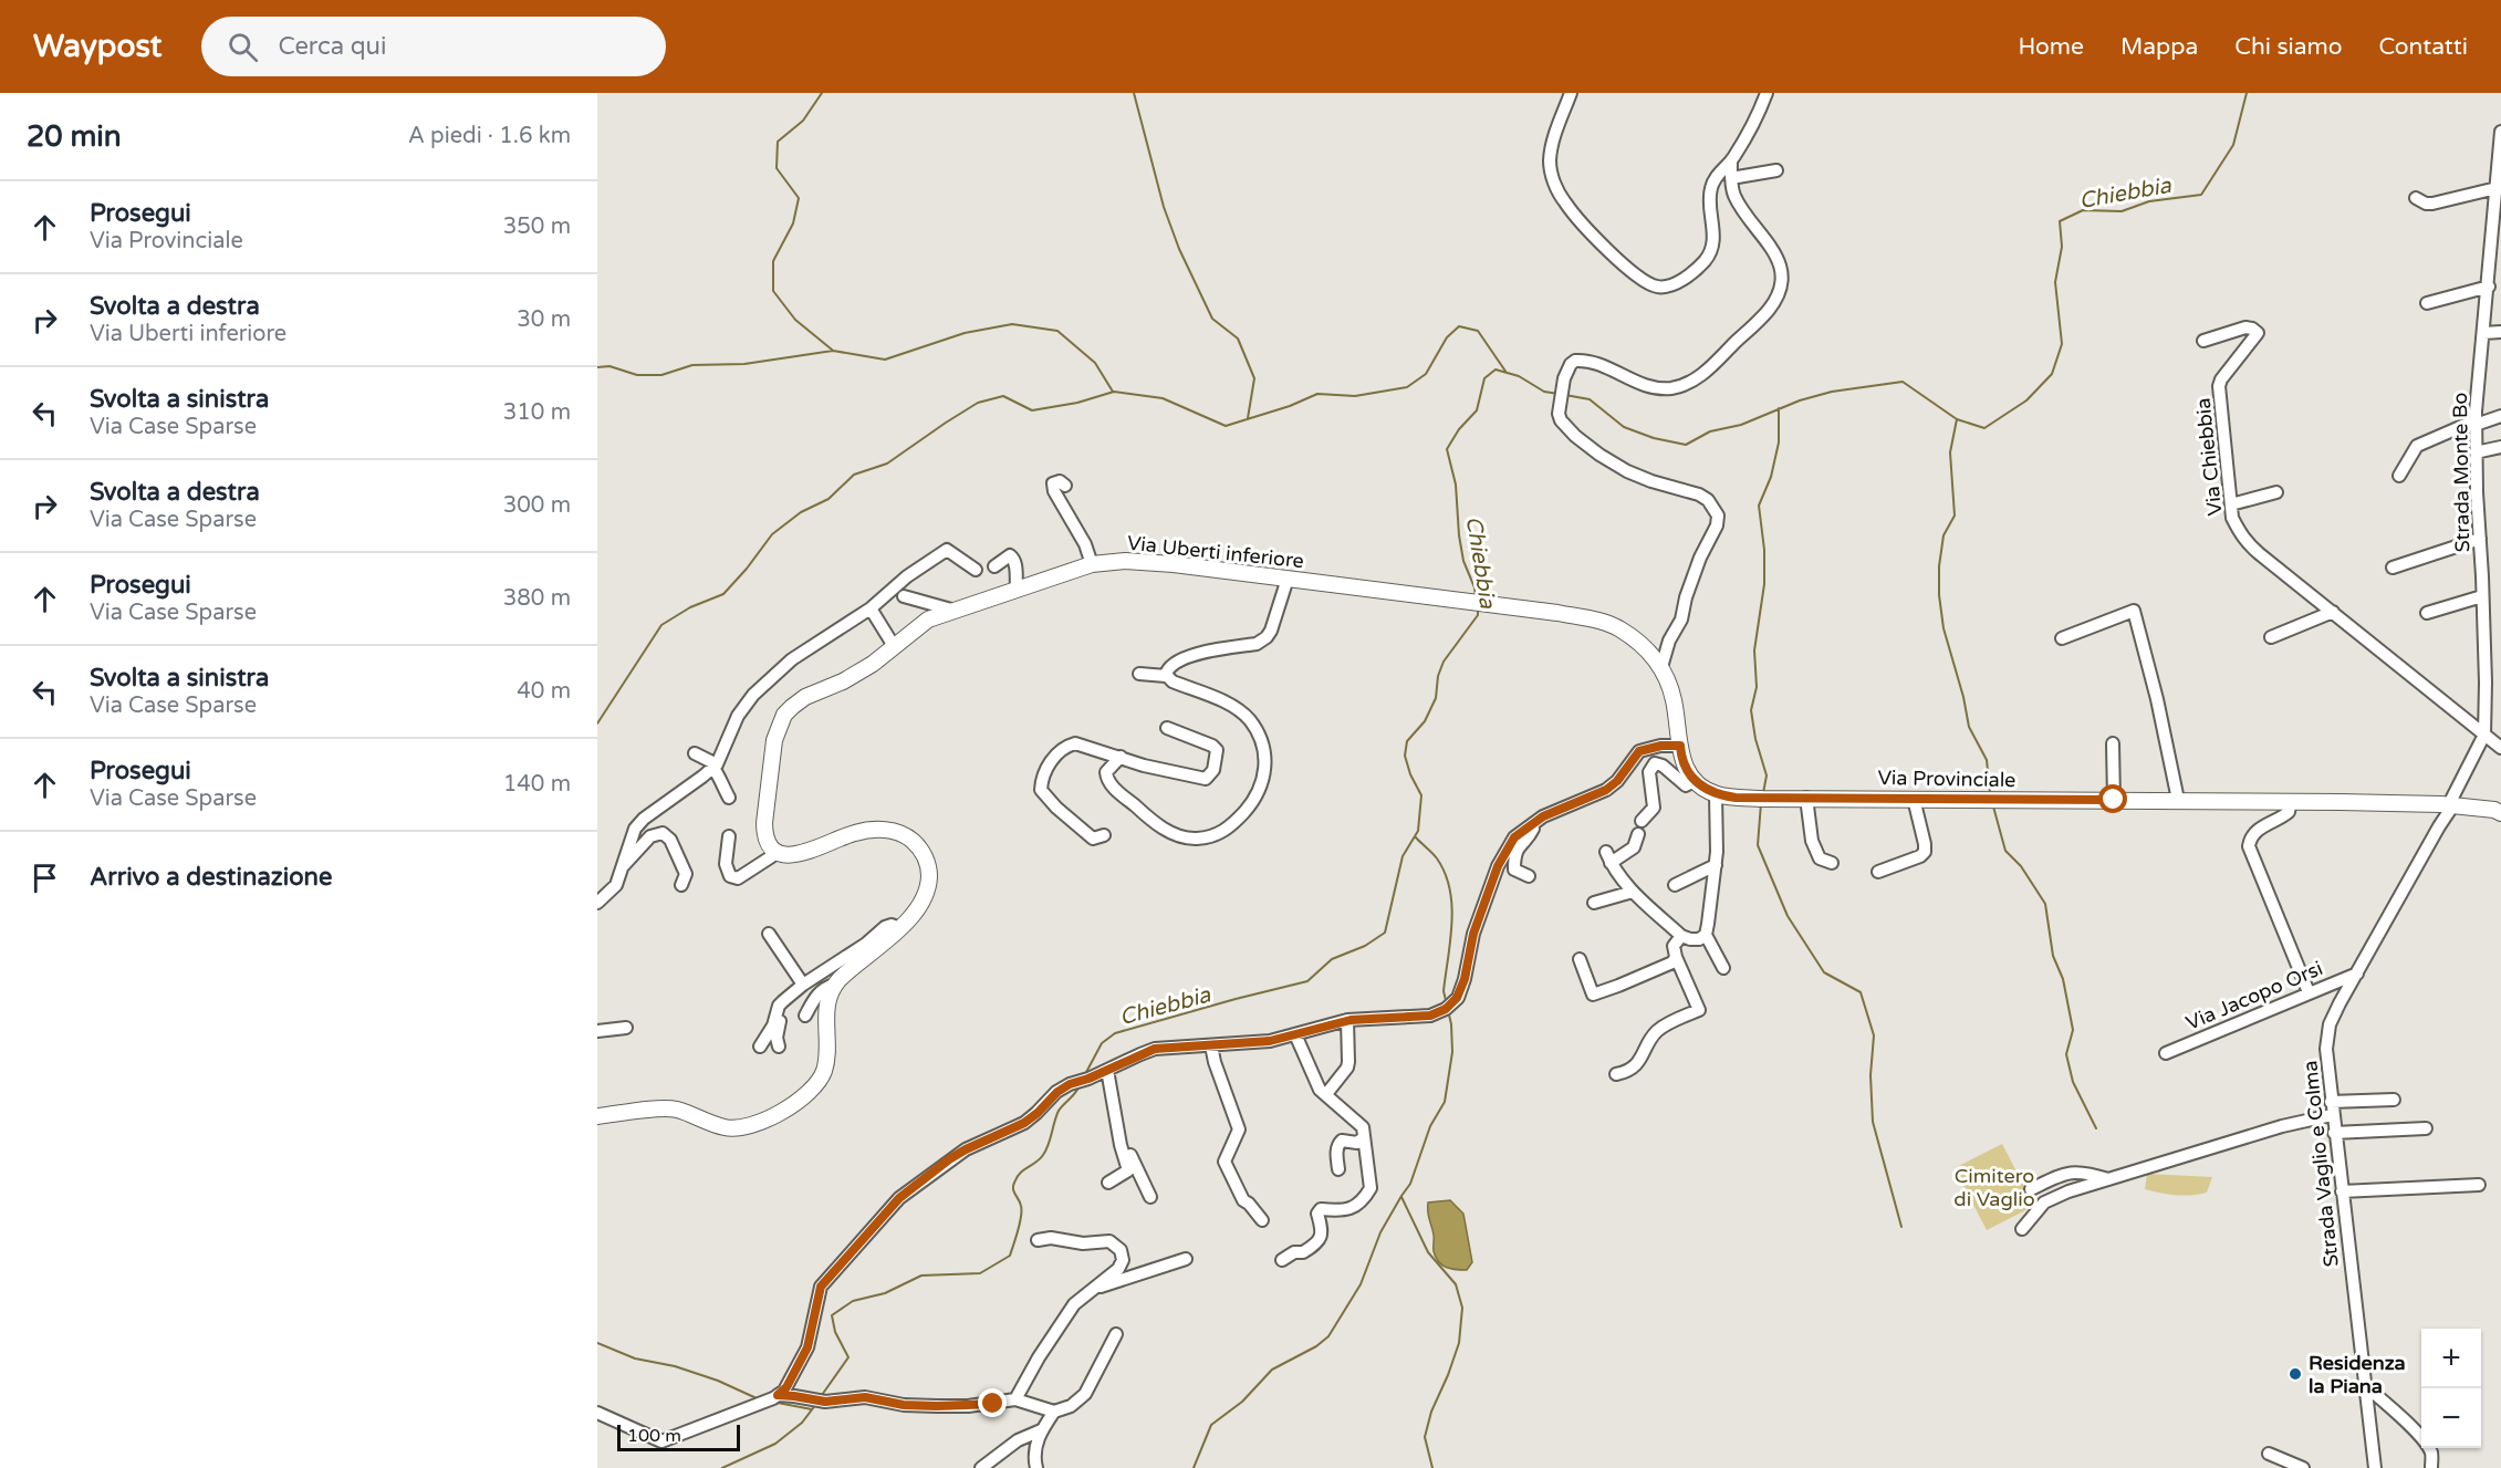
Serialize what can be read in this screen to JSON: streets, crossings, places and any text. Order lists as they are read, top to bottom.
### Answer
{
  "streets": {
    "main road": ["Via Uberti inferiore", "Via Provinciale"],
    "street": [
      "Via Chiebbia",
      "Strada Monte Bo",
      "Via Jacopo Orsi",
      "Strada Vaglio e Colma"
    ]
  },
  "crossings": [
    ["Via Chiebbia", "Strada Monte Bo"],
    ["Strada Monte Bo", "Via Provinciale"],
    ["Strada Monte Bo", "Strada Vaglio e Colma"],
    ["Via Provinciale", "Strada Vaglio e Colma"],
    ["Via Jacopo Orsi", "Strada Vaglio e Colma"]
  ],
  "water": ["Chiebbia"],
  "parks": ["Cimitero di Vaglio"],
  "places": ["Residenza la Piana"],
  "scale_bar": "100 m",
  "page": {
    "header": "Waypost",
    "search": "Cerca qui",
    "nav": [
      "Home",
      "Mappa",
      "Chi siamo",
      "Contatti"
    ],
    "heading": ["20 min", "A piedi · 1.6 km"],
    "list": [
      ["Prosegui", "Via Provinciale", "350 m"],
      ["Svolta a destra", "Via Uberti inferiore", "30 m"],
      ["Svolta a sinistra", "Via Case Sparse", "310 m"],
      ["Svolta a destra", "Via Case Sparse", "300 m"],
      ["Prosegui", "Via Case Sparse", "380 m"],
      ["Svolta a sinistra", "Via Case Sparse", "40 m"],
      ["Prosegui", "Via Case Sparse", "140 m"],
      "Arrivo a destinazione"
    ],
    "map_buttons": ["+", "−"],
    "scale": "100 m"
  }
}
